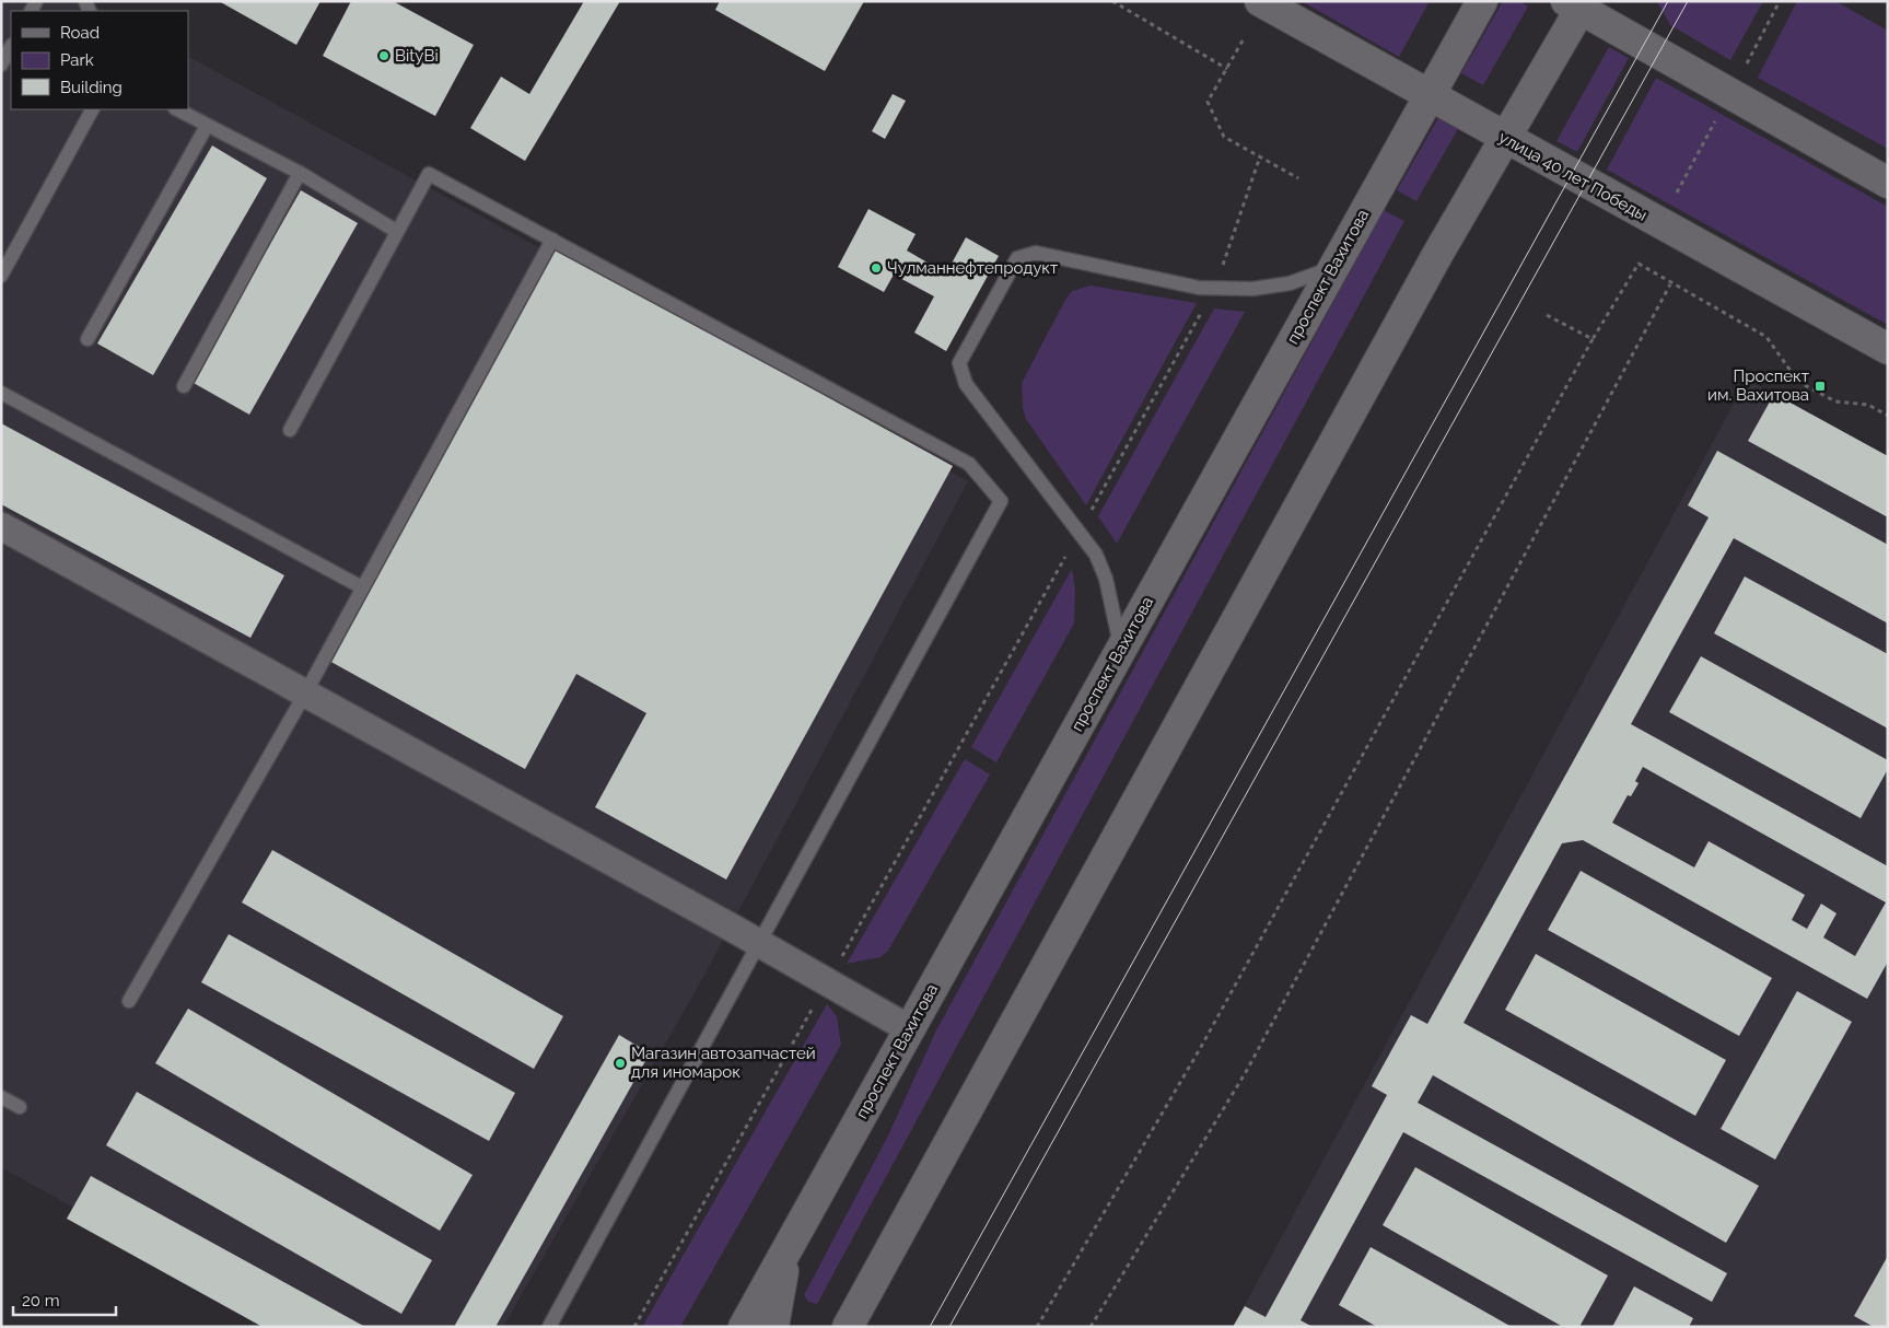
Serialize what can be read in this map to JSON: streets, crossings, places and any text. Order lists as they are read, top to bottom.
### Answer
{
  "streets": {
    "main road": ["улица 40 лет Победы", "проспект Вахитова"]
  },
  "crossings": [
    ["улица 40 лет Победы", "проспект Вахитова"]
  ],
  "places": {
    "other": ["BityBi", "Чулманнефтепродукт", "Магазин автозапчастей для иномарок"],
    "transit": ["Проспект им. Вахитова"]
  },
  "legend": ["Road", "Park", "Building"],
  "scale_bar": "20 m"
}
